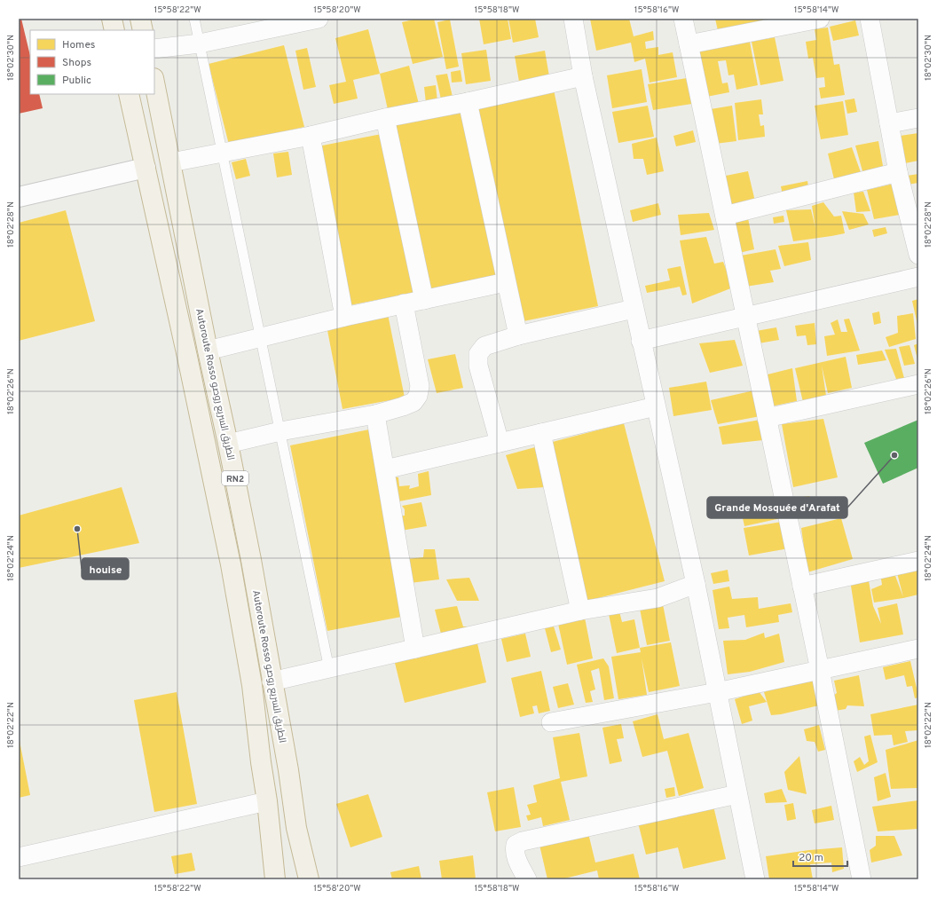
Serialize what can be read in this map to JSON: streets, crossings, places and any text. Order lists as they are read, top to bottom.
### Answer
{
  "streets": {
    "highway": ["Autoroute Rosso الطريق السريع روصو", "RN2"]
  },
  "places": ["Grande Mosquée d'Arafat", "houise"],
  "legend": ["Homes", "Shops", "Public"],
  "scale_bar": "20 m",
  "coordinates": [
    "15°58'22\"W",
    "15°58'20\"W",
    "15°58'18\"W",
    "15°58'16\"W",
    "15°58'14\"W",
    "18°02'30\"N",
    "18°02'28\"N",
    "18°02'26\"N",
    "18°02'24\"N",
    "18°02'22\"N"
  ]
}
